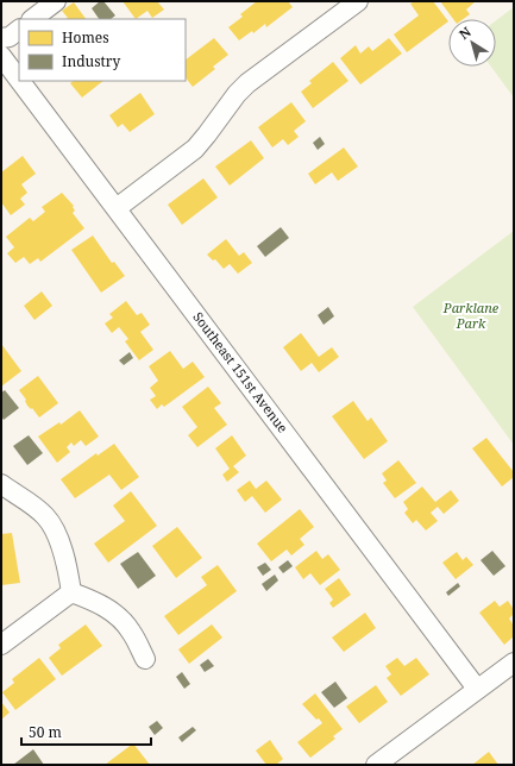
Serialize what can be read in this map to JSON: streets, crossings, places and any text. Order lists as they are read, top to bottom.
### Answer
{
  "streets": {
    "street": ["Southeast 151st Avenue"]
  },
  "parks": ["Parklane Park"],
  "legend": ["Homes", "Industry"],
  "scale_bar": "50 m",
  "north": "top left"
}
